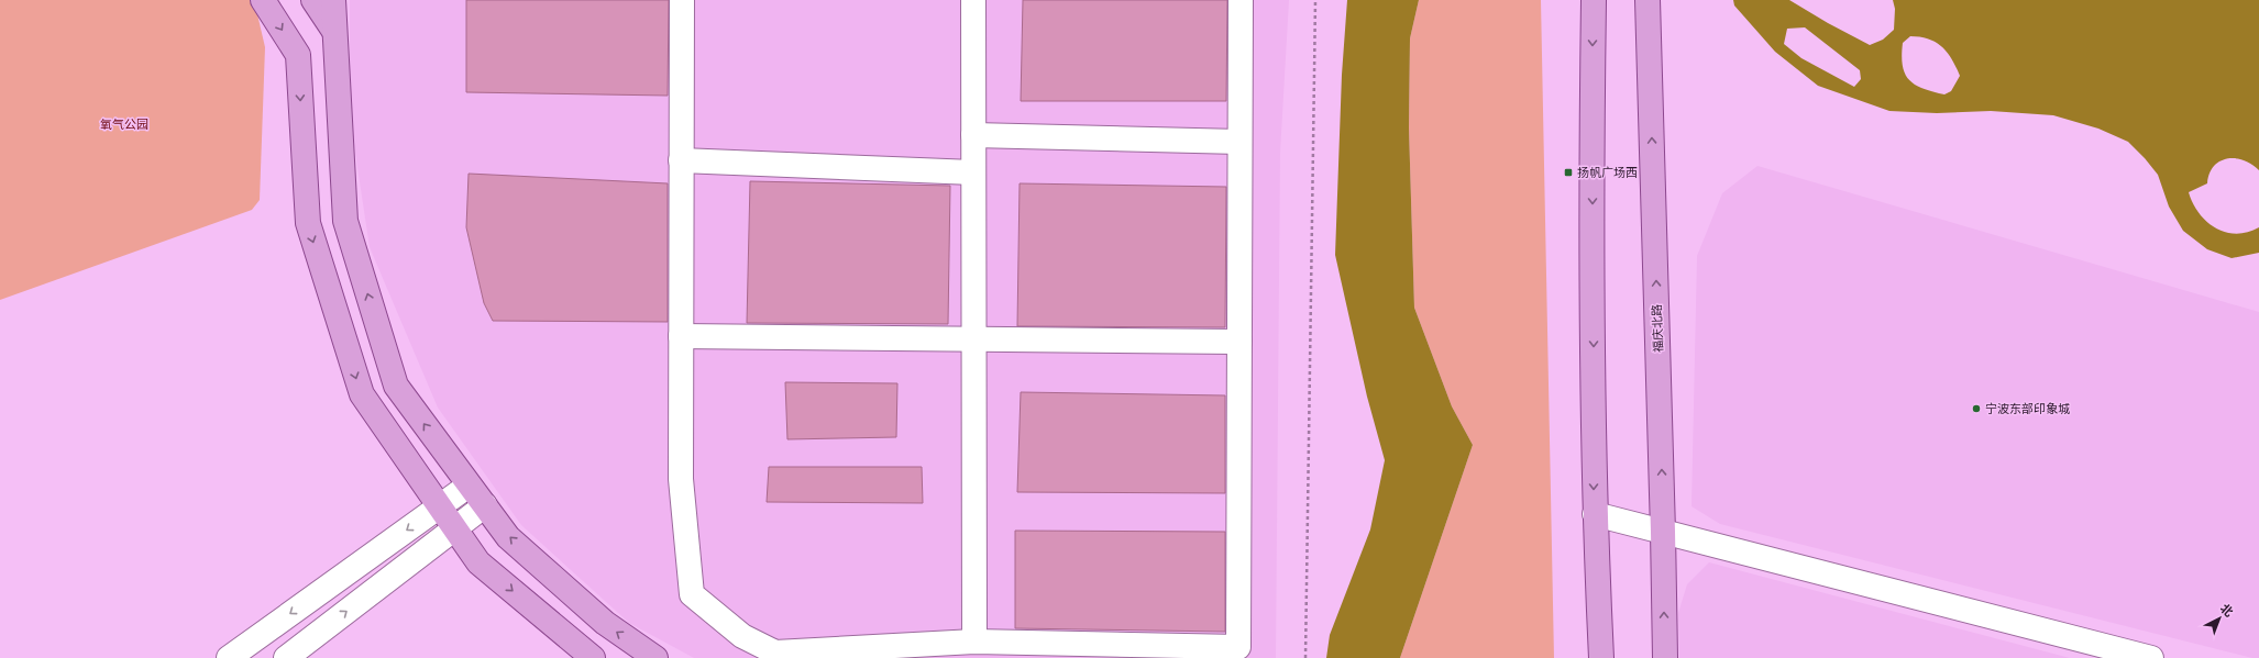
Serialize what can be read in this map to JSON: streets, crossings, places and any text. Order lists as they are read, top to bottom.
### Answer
{
  "streets": {
    "main road": ["福庆北路"]
  },
  "parks": ["氧气公园"],
  "places": {
    "transit": ["扬帆广场西"],
    "other": ["宁波东部印象城"]
  },
  "north": "top right"
}
